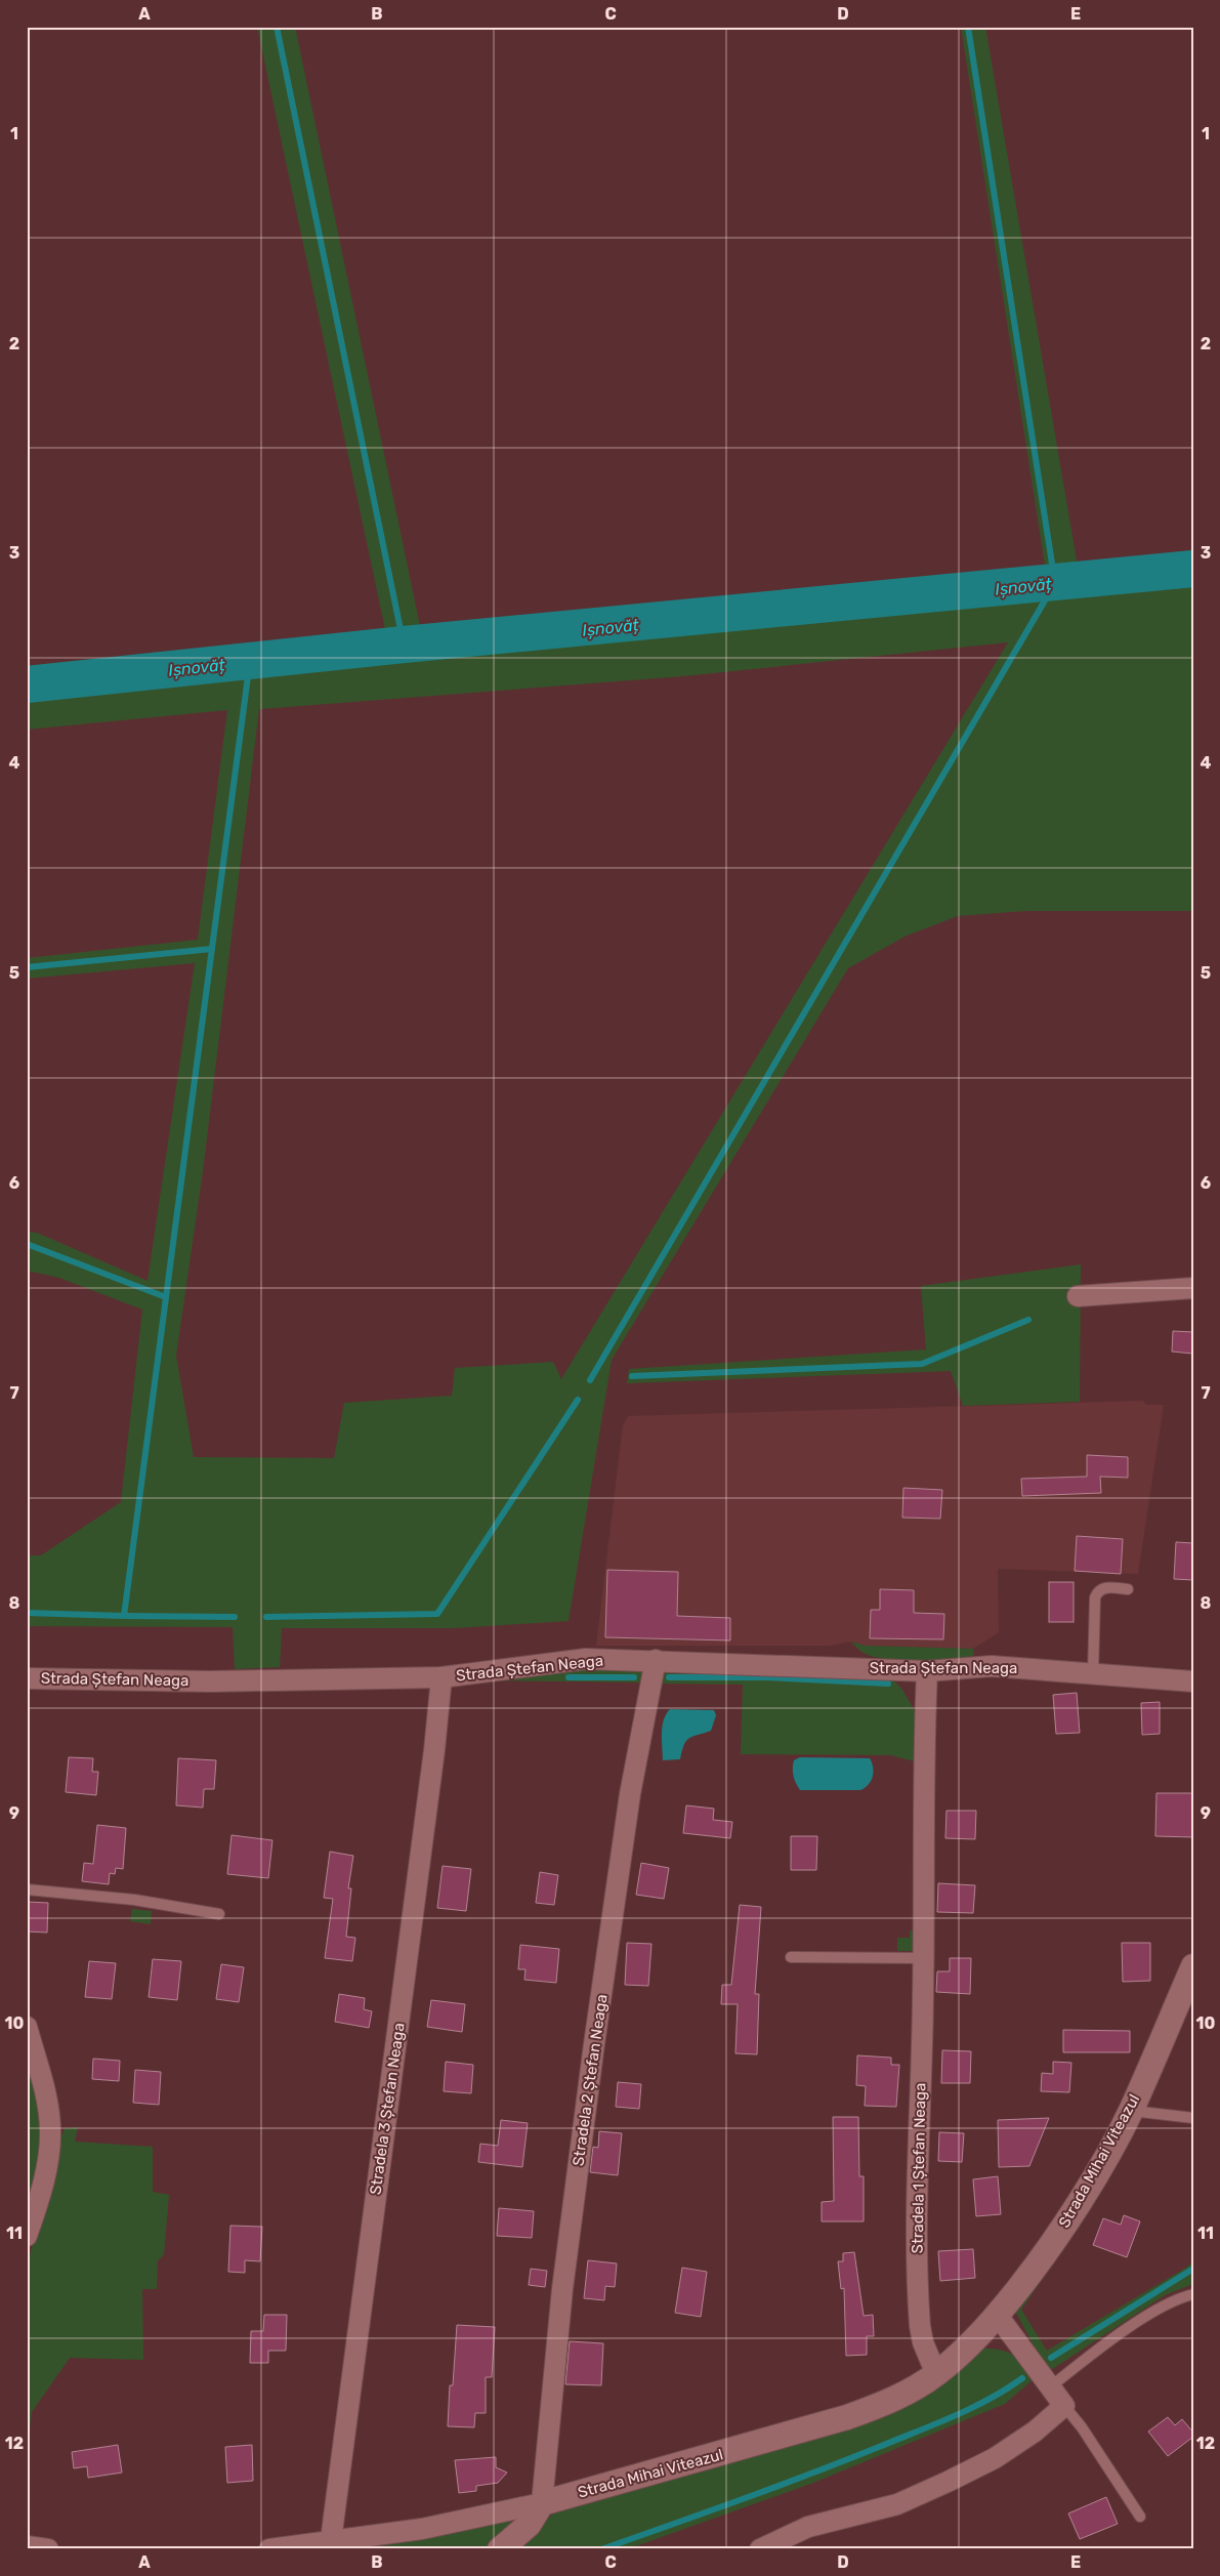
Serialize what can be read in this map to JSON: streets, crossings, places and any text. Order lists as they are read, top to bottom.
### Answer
{
  "streets": {
    "street": [
      "Strada Ștefan Neaga",
      "Stradela 2 Ștefan Neaga",
      "Stradela 3 Ștefan Neaga",
      "Strada Mihai Viteazul",
      "Stradela 1 Ștefan Neaga"
    ]
  },
  "crossings": [
    ["Strada Ștefan Neaga", "Stradela 2 Ștefan Neaga"],
    ["Strada Ștefan Neaga", "Stradela 3 Ștefan Neaga"],
    ["Strada Ștefan Neaga", "Stradela 1 Ștefan Neaga"],
    ["Stradela 2 Ștefan Neaga", "Strada Mihai Viteazul"],
    ["Stradela 3 Ștefan Neaga", "Strada Mihai Viteazul"],
    ["Strada Mihai Viteazul", "Stradela 1 Ștefan Neaga"]
  ],
  "water": ["Ișnovăț"],
  "grid": {
    "columns": [
      "A",
      "B",
      "C",
      "D",
      "E"
    ],
    "rows": [
      "1",
      "2",
      "3",
      "4",
      "5",
      "6",
      "7",
      "8",
      "9",
      "10",
      "11",
      "12"
    ]
  }
}
